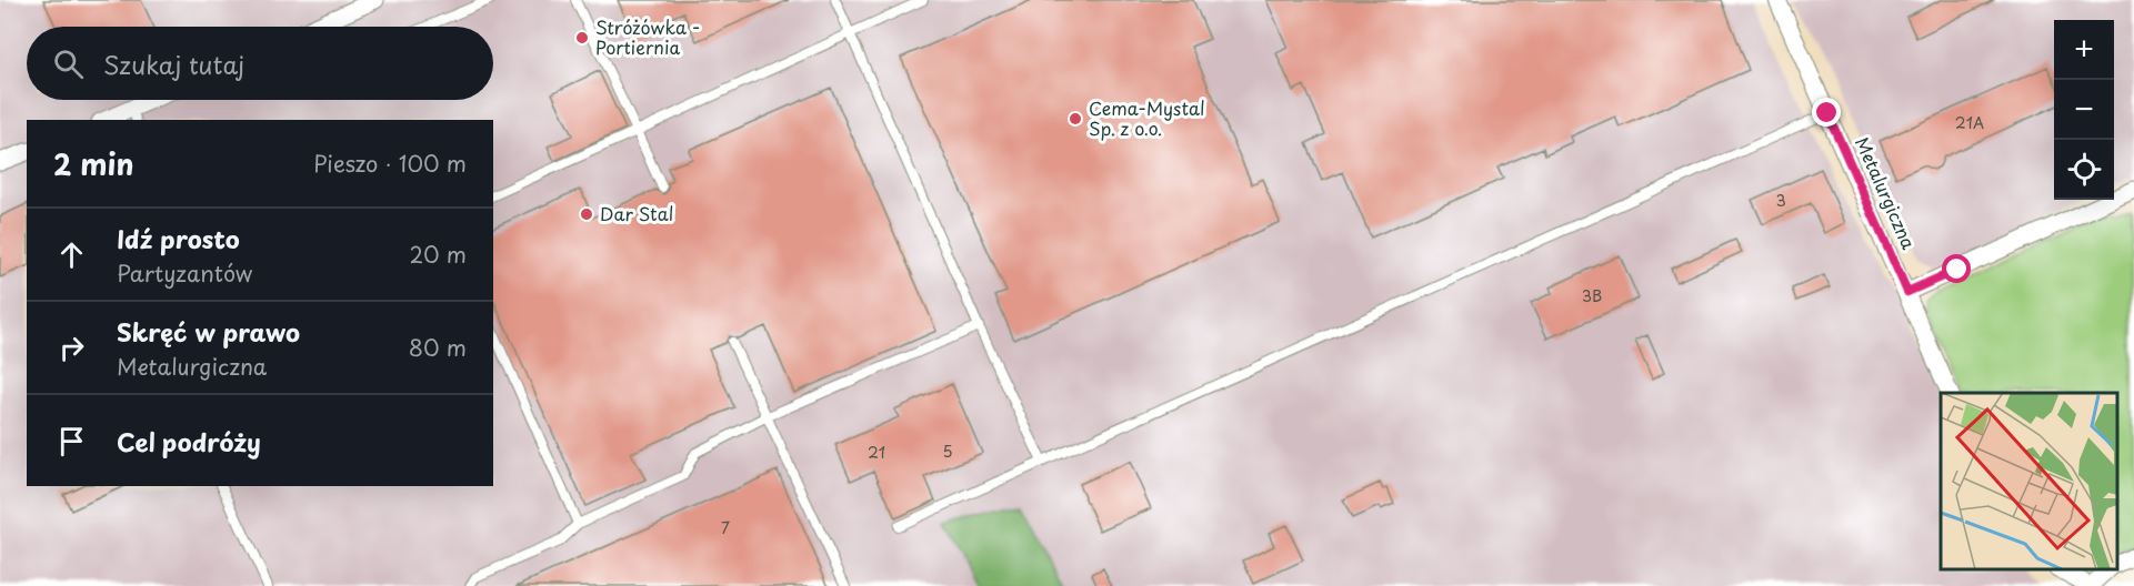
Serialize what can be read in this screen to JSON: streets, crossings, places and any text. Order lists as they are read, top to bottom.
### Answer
{
  "streets": {
    "street": ["Metalurgiczna"]
  },
  "places": ["Stróżówka - Portiernia", "Cema-Mystal Sp. z o.o.", "Dar Stal"],
  "house_numbers": [
    "21A",
    "3",
    "3B",
    "5",
    "21",
    "7"
  ],
  "page": {
    "map_buttons": ["+", "−"],
    "search": "Szukaj tutaj",
    "heading": ["2 min", "Pieszo · 100 m"],
    "list": [
      ["Idź prosto", "Partyzantów", "20 m"],
      ["Skręć w prawo", "Metalurgiczna", "80 m"],
      "Cel podróży"
    ]
  }
}
